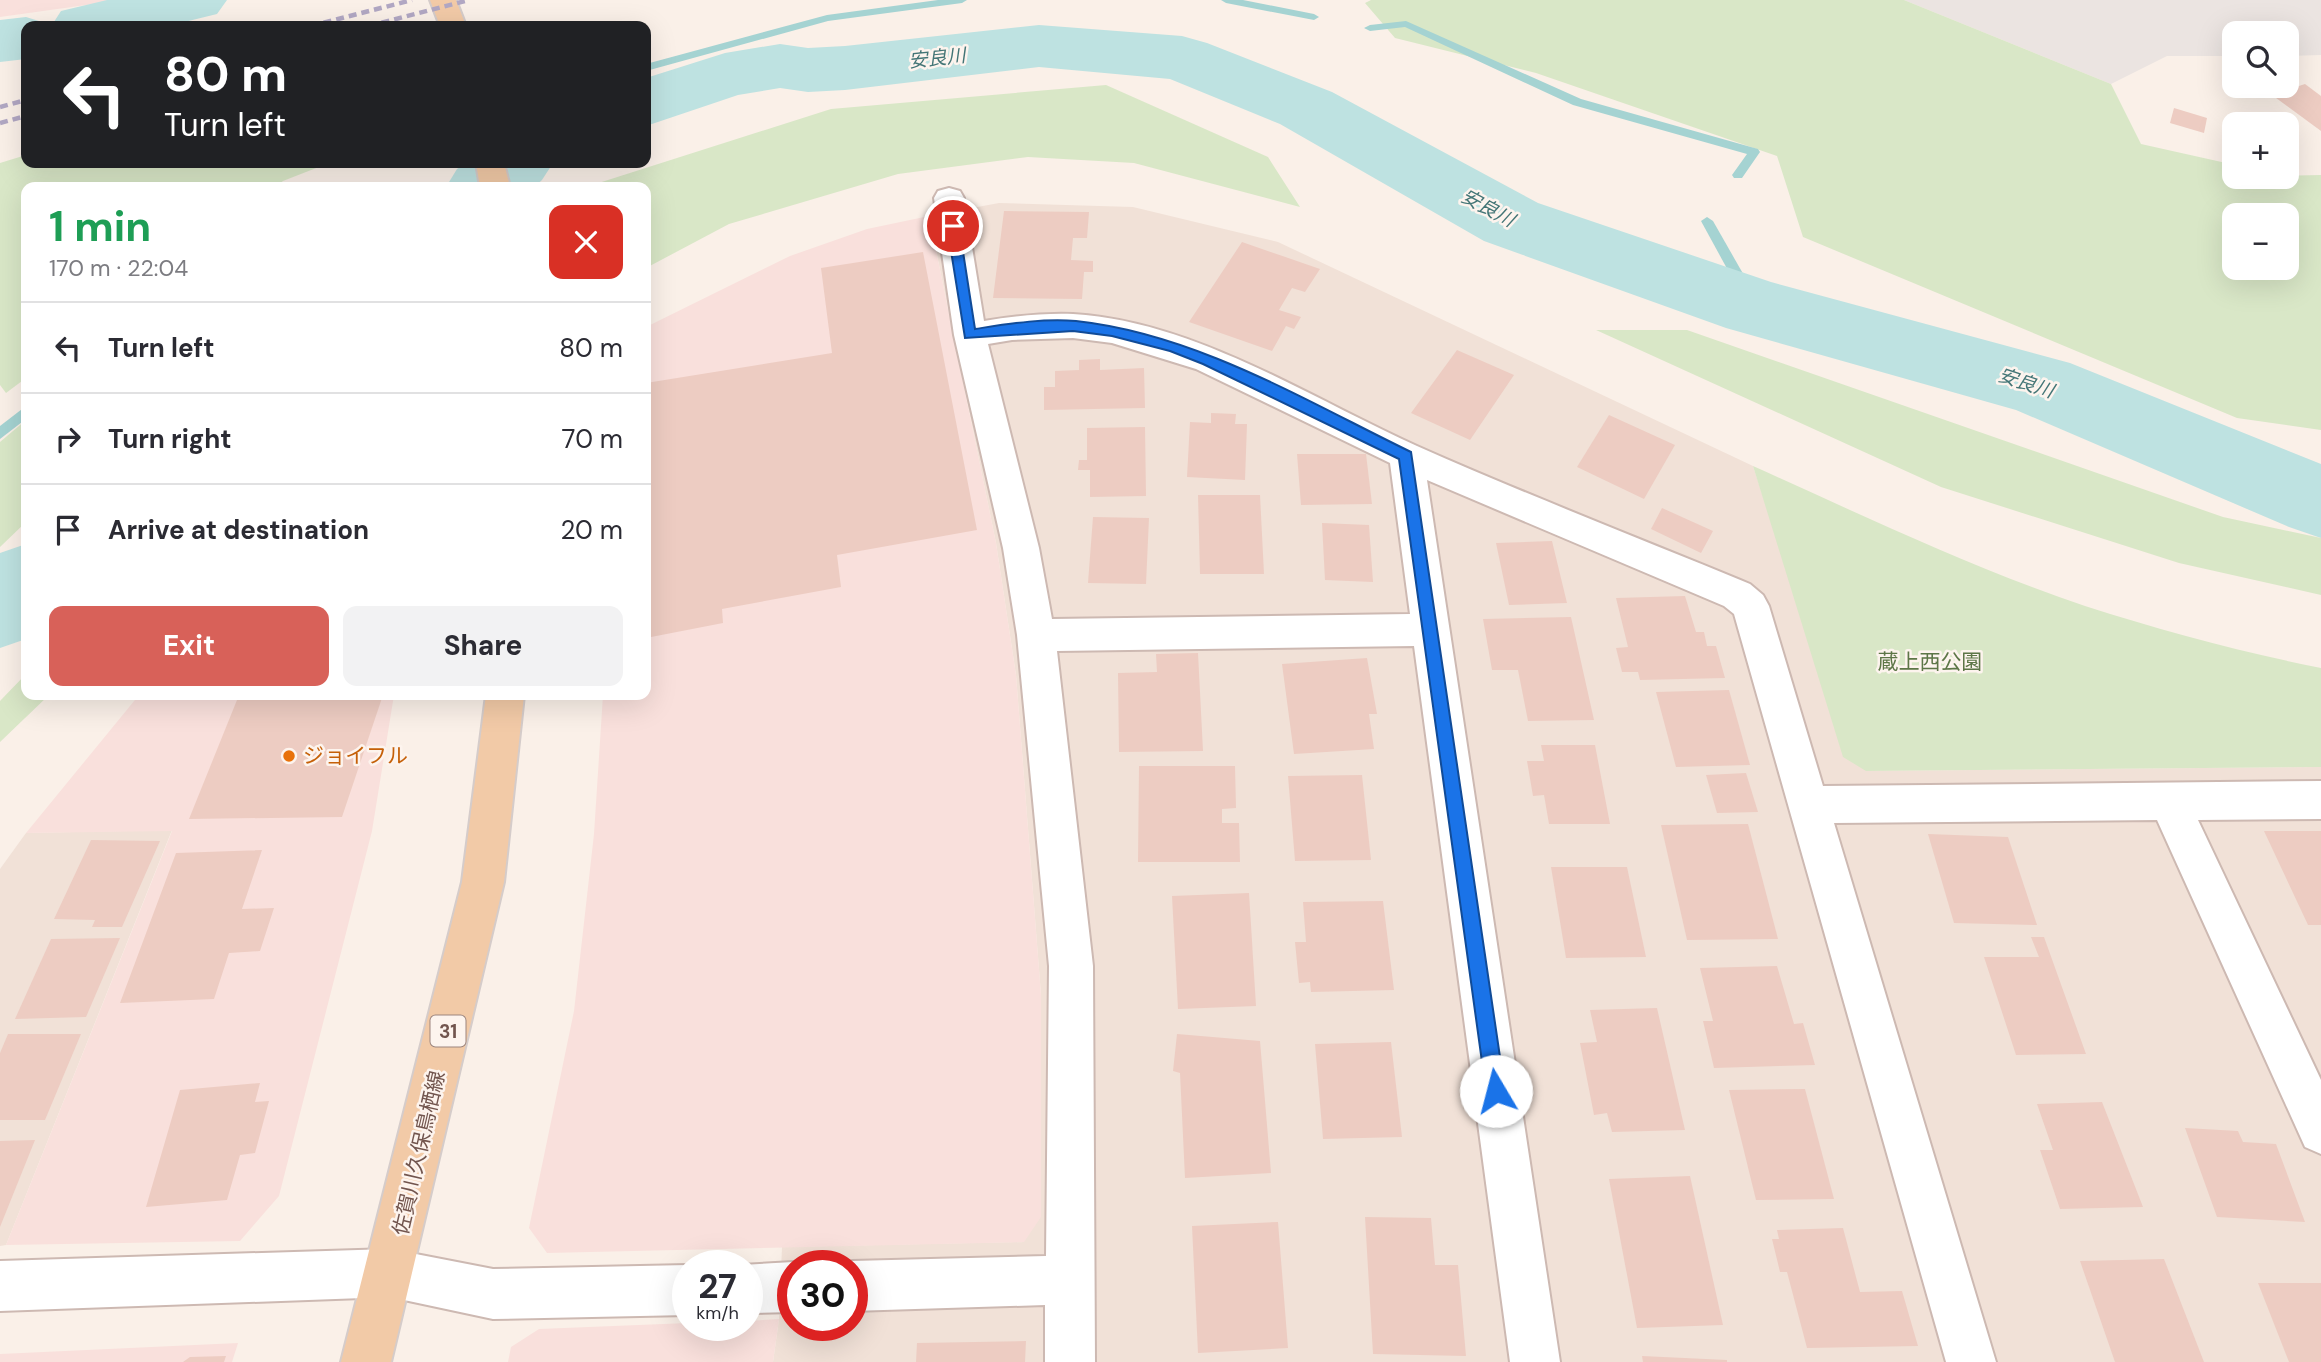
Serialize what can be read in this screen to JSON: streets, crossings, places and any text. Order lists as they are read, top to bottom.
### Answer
{
  "streets": {
    "main road": ["31", "佐賀川久保鳥栖線"]
  },
  "water": ["安良川"],
  "parks": ["蔵上西公園"],
  "places": ["ジョイフル"],
  "page": {
    "map_buttons": ["+", "−"],
    "turn": ["80 m", "Turn left"],
    "heading": ["1 min", "170 m · 22:04"],
    "list": [
      {
        "name": "Turn left",
        "value": "80 m"
      },
      {
        "name": "Turn right",
        "value": "70 m"
      },
      {
        "name": "Arrive at destination",
        "value": "20 m"
      }
    ],
    "buttons": ["Exit", "Share"],
    "speed": "27 km/h",
    "limit": "30"
  }
}
